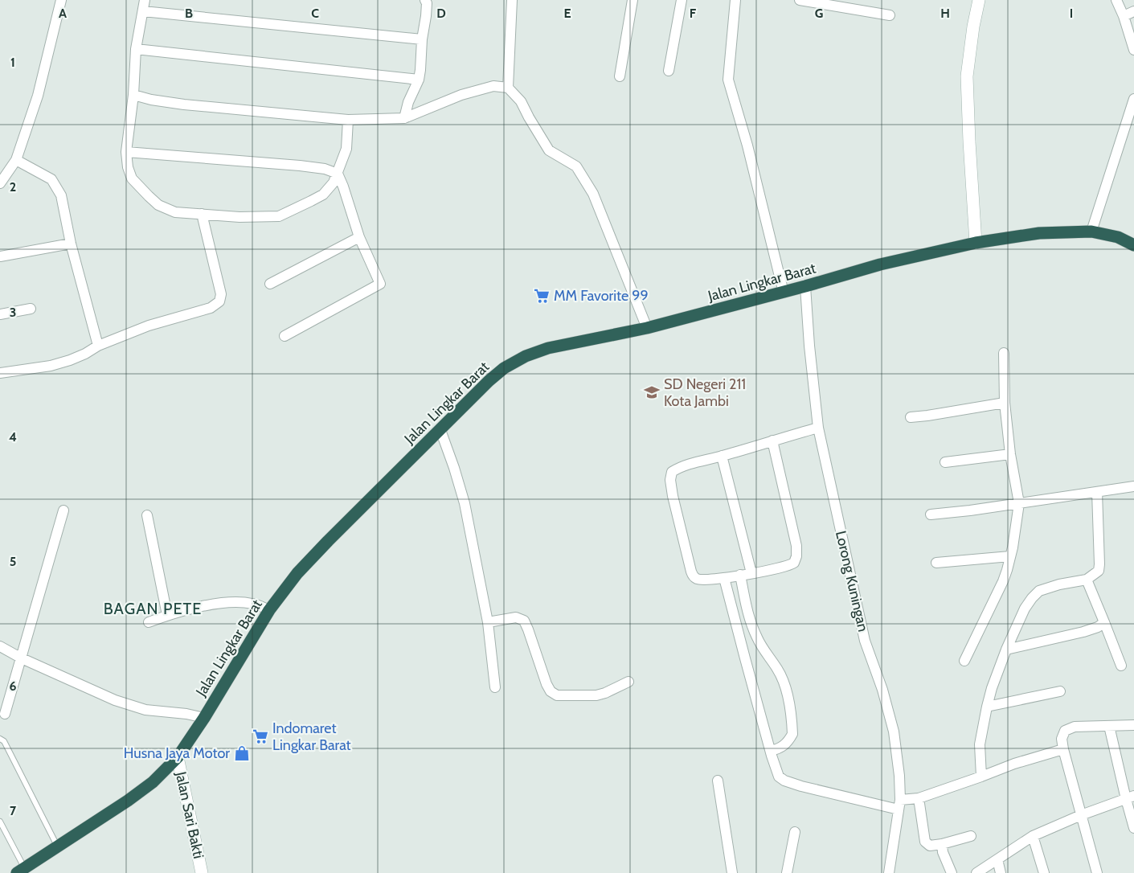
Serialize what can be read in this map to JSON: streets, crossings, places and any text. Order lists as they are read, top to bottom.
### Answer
{
  "streets": {
    "highway": ["Jalan Lingkar Barat"],
    "street": ["Lorong Kuningan", "Jalan Sari Bakti"]
  },
  "crossings": [
    ["Jalan Lingkar Barat", "Lorong Kuningan"],
    ["Jalan Lingkar Barat", "Jalan Sari Bakti"]
  ],
  "districts": ["BAGAN PETE"],
  "places": {
    "supermarket": ["MM Favorite 99", "Indomaret Lingkar Barat"],
    "school or university": ["SD Negeri 211 Kota Jambi"],
    "shop": ["Husna Jaya Motor"]
  },
  "grid": {
    "columns": [
      "A",
      "B",
      "C",
      "D",
      "E",
      "F",
      "G",
      "H",
      "I"
    ],
    "rows": [
      "1",
      "2",
      "3",
      "4",
      "5",
      "6",
      "7"
    ]
  }
}
